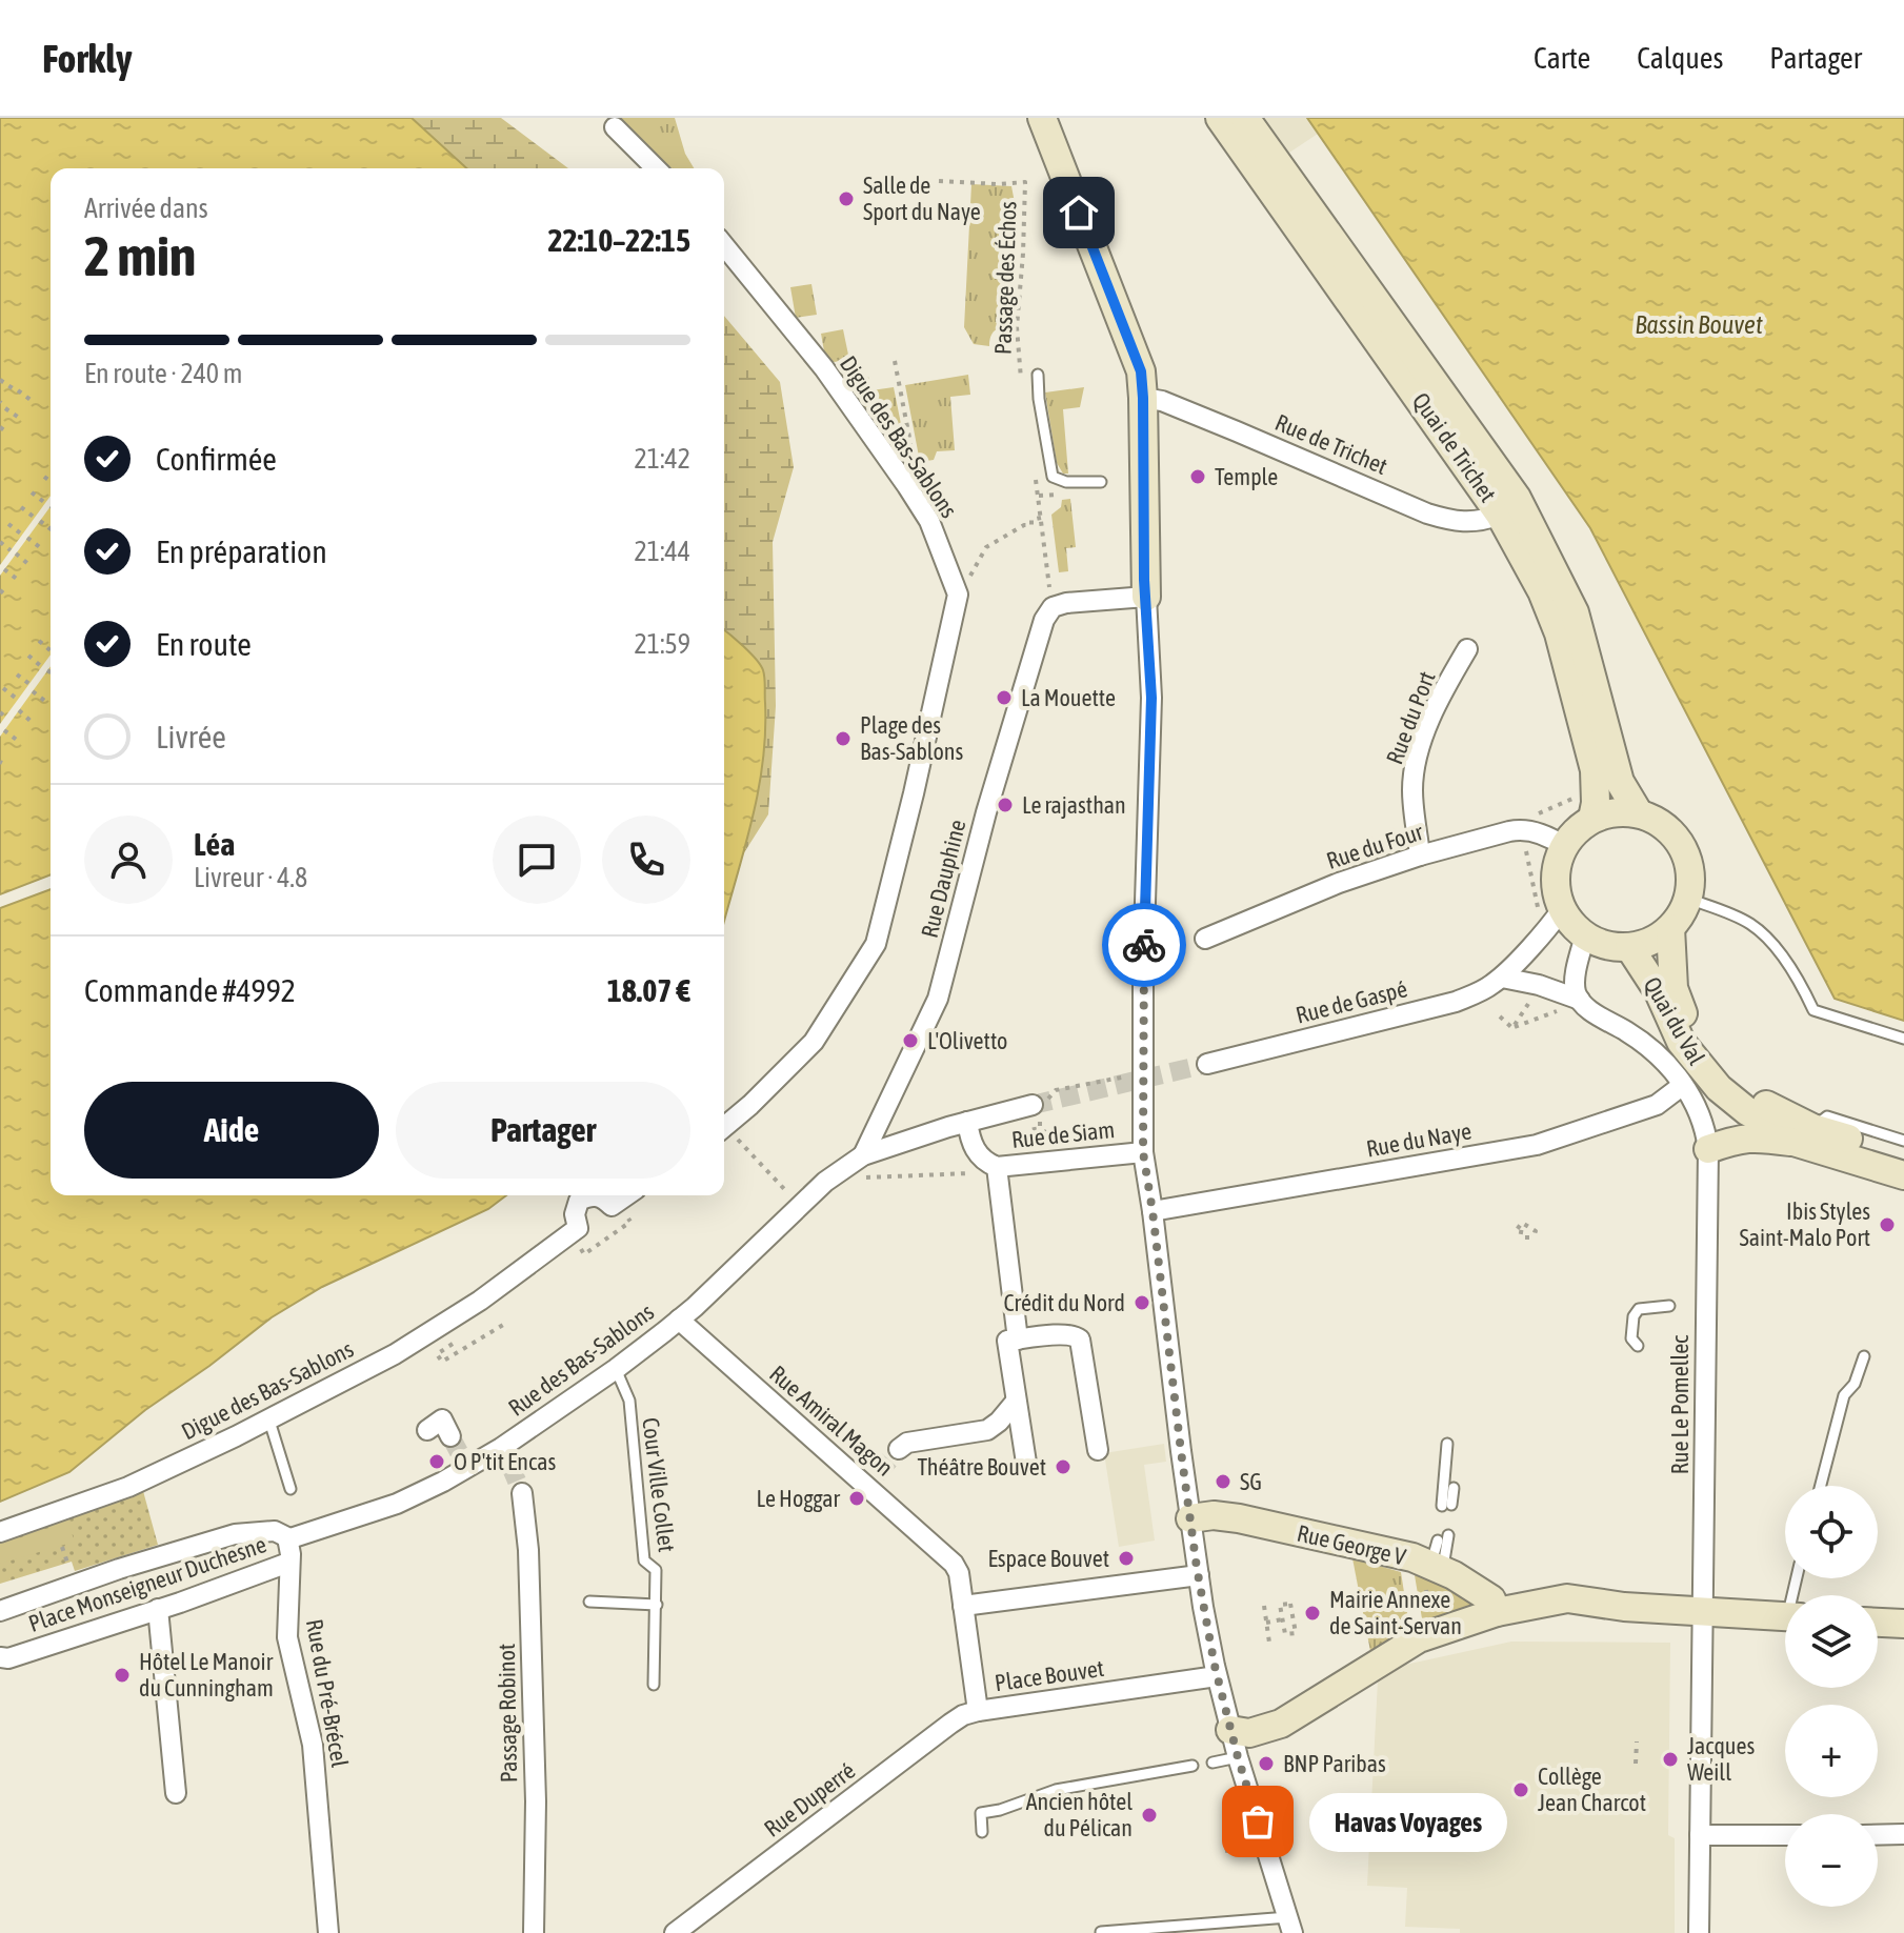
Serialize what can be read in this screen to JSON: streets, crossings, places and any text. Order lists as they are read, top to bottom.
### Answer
{
  "streets": {
    "main road": ["Quai de Trichet", "Quai du Val", "Rue George V"],
    "street": [
      "Digue des Bas-Sablons",
      "Rue de Trichet",
      "Rue du Port",
      "Rue du Four",
      "Rue Dauphine",
      "Rue de Gaspé",
      "Rue de Siam",
      "Rue du Naye",
      "Rue des Bas-Sablons",
      "Rue Le Pomellec",
      "Rue Amiral Magon",
      "Place Monseigneur Duchesne",
      "Place Bouvet",
      "Rue du Pré-Brécel",
      "Passage Robinot",
      "Rue Duperré"
    ],
    "lane": ["Cour Ville Collet"],
    "path": ["Passage des Échos"]
  },
  "crossings": [
    ["Rue de Trichet", "Quai de Trichet"],
    ["Quai de Trichet", "Rue du Four"],
    ["Quai de Trichet", "Rue de Gaspé"],
    ["Quai de Trichet", "Quai du Val"],
    ["Rue du Port", "Rue du Four"],
    ["Rue du Four", "Rue de Gaspé"],
    ["Rue du Four", "Quai du Val"],
    ["Rue Dauphine", "Rue des Bas-Sablons"],
    ["Rue de Gaspé", "Quai du Val"],
    ["Rue de Siam", "Rue des Bas-Sablons"],
    ["Rue du Naye", "Rue Le Pomellec"],
    ["Rue des Bas-Sablons", "Rue Amiral Magon"],
    ["Rue des Bas-Sablons", "Cour Ville Collet"],
    ["Rue des Bas-Sablons", "Place Monseigneur Duchesne"],
    ["Rue Amiral Magon", "Place Bouvet"],
    ["Place Monseigneur Duchesne", "Rue du Pré-Brécel"],
    ["Place Bouvet", "Rue Duperré"]
  ],
  "water": ["Bassin Bouvet"],
  "places": [
    "Salle de Sport du Naye",
    "Temple",
    "La Mouette",
    "Plage des Bas-Sablons",
    "Le rajasthan",
    "L'Olivetto",
    "Ibis Styles Saint-Malo Port",
    "Crédit du Nord",
    "O P'tit Encas",
    "Théâtre Bouvet",
    "SG",
    "Le Hoggar",
    "Espace Bouvet",
    "Mairie Annexe de Saint-Servan",
    "Hôtel Le Manoir du Cunningham",
    "Jacques Weill",
    "BNP Paribas",
    "Collège Jean Charcot",
    "Ancien hôtel du Pélican",
    "Havas Voyages"
  ],
  "page": {
    "header": "Forkly",
    "nav": ["Carte", "Calques", "Partager"],
    "heading": ["2 min", "Arrivée dans", "22:10–22:15"],
    "panel": [
      "Léa",
      "Livreur · 4.8",
      "Commande #4992",
      "18.07 €"
    ],
    "bar": "En route · 240 m",
    "list": [
      ["Confirmée", "21:42"],
      ["En préparation", "21:44"],
      ["En route", "21:59"],
      "Livrée"
    ],
    "buttons": ["Aide", "Partager"],
    "map_buttons": ["+", "−"],
    "bubble": "Havas Voyages"
  }
}
